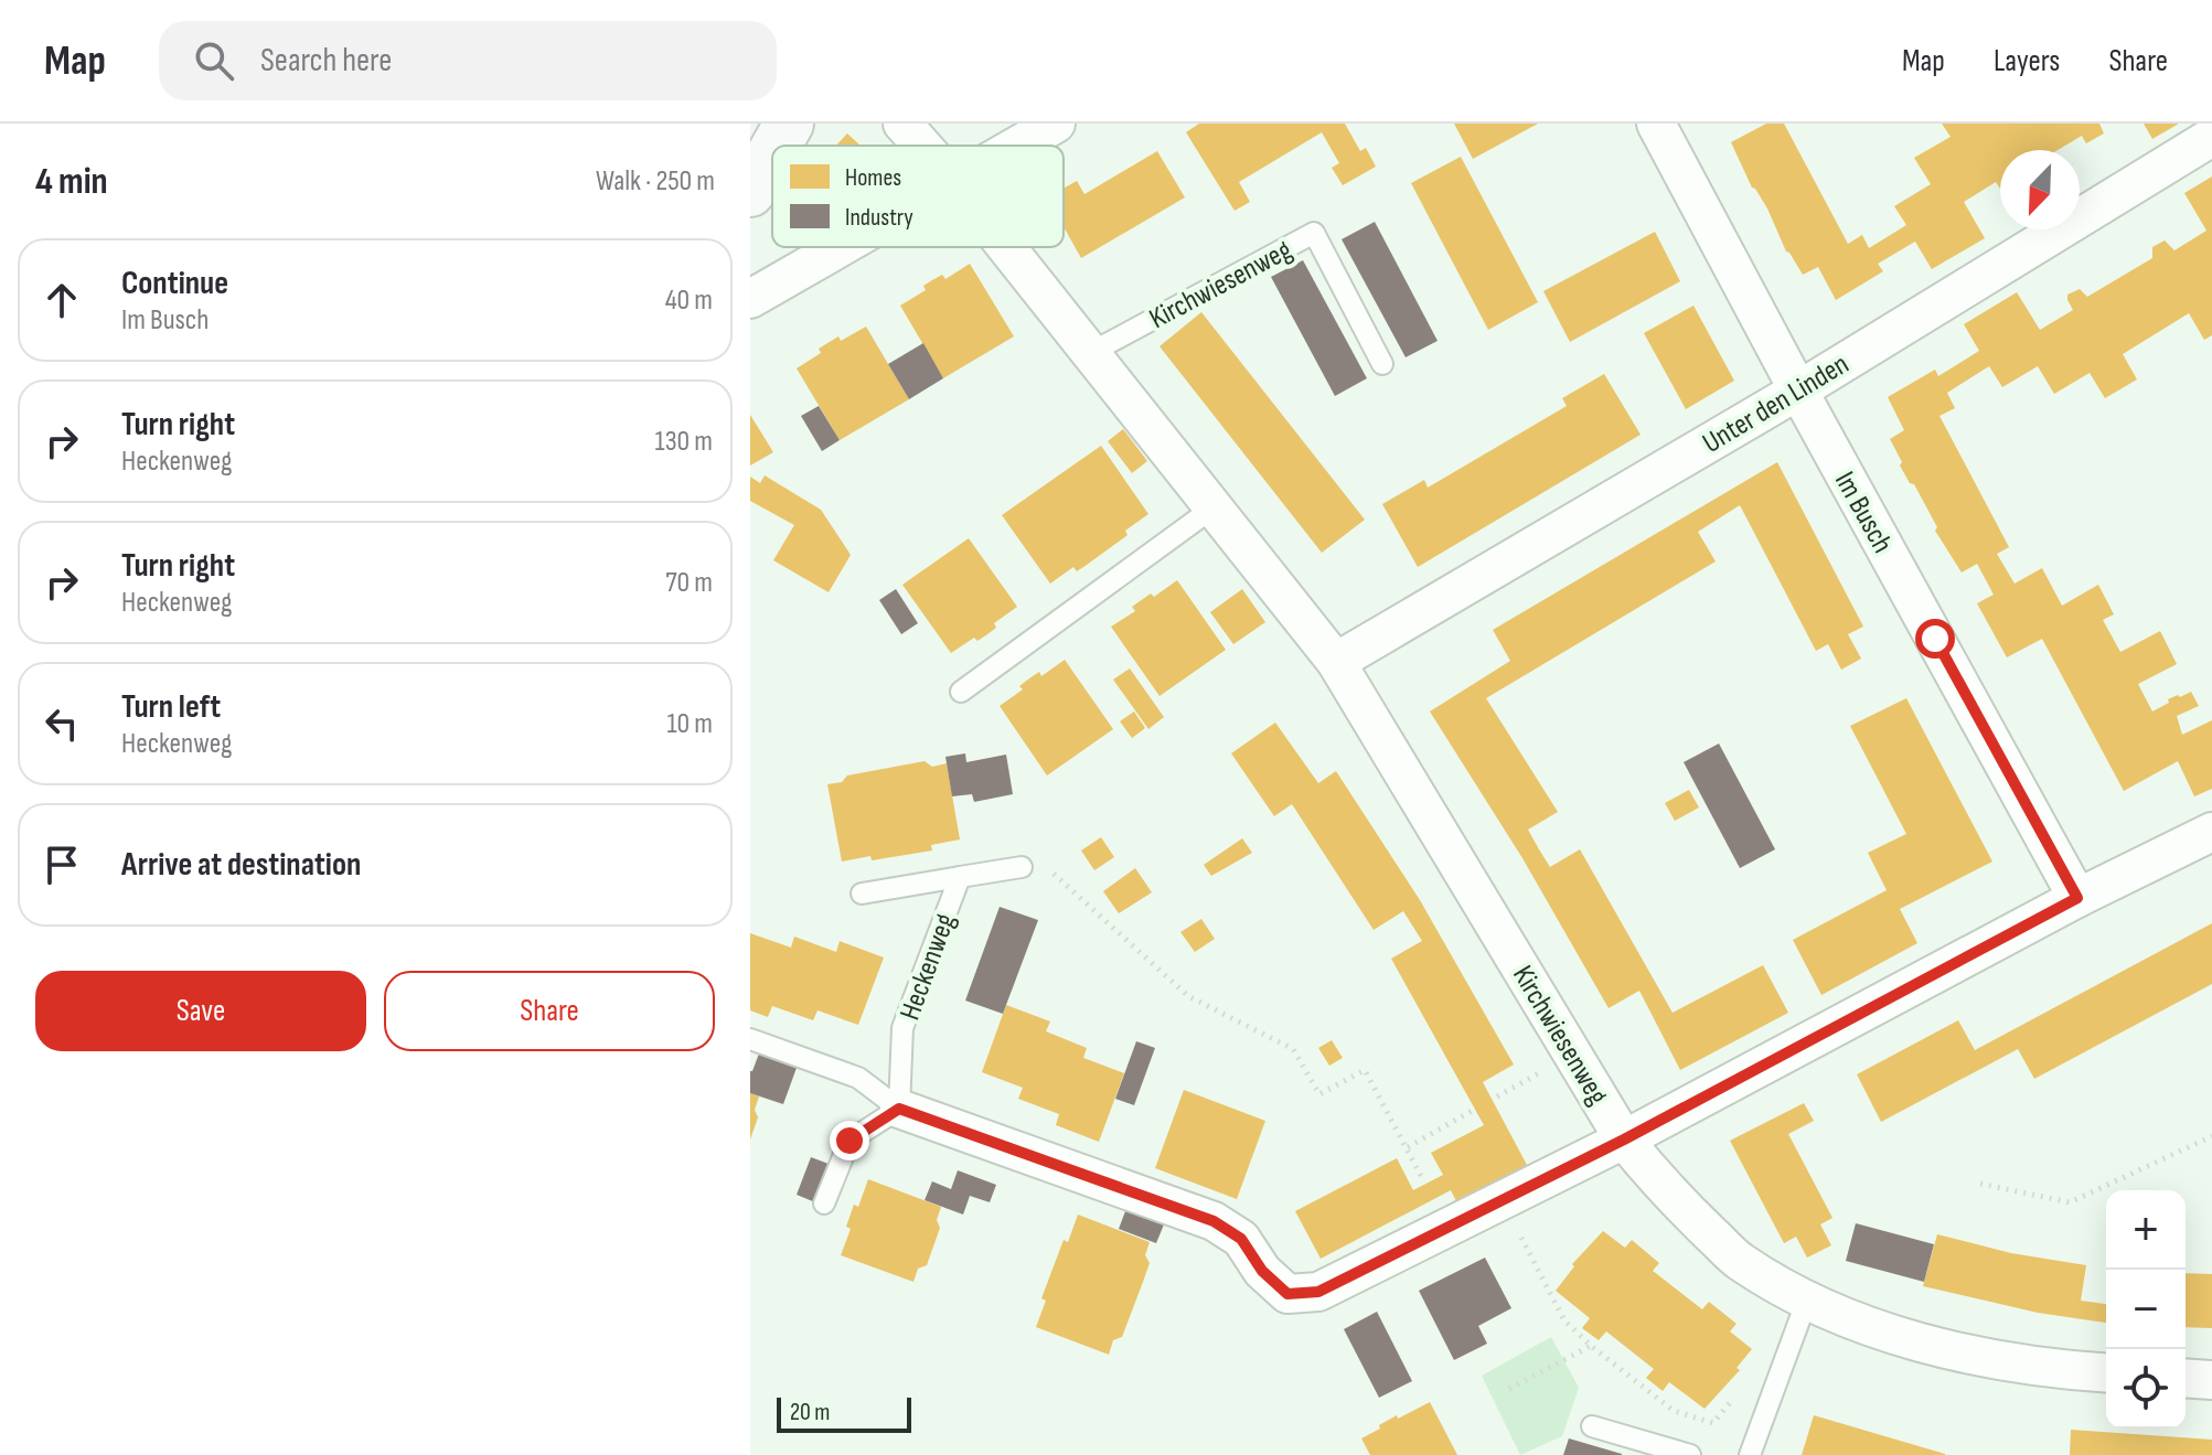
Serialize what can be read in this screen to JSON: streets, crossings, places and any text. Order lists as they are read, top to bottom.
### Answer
{
  "streets": {
    "street": ["Kirchwiesenweg", "Unter den Linden", "Im Busch"],
    "lane": ["Heckenweg"]
  },
  "crossings": [
    ["Kirchwiesenweg", "Unter den Linden"],
    ["Unter den Linden", "Im Busch"]
  ],
  "legend": ["Homes", "Industry"],
  "scale_bar": "20 m",
  "north": "bottom left",
  "page": {
    "header": "Map",
    "search": "Search here",
    "nav": ["Map", "Layers", "Share"],
    "heading": ["4 min", "Walk · 250 m"],
    "list": [
      ["Continue", "Im Busch", "40 m"],
      ["Turn right", "Heckenweg", "130 m"],
      ["Turn right", "Heckenweg", "70 m"],
      ["Turn left", "Heckenweg", "10 m"],
      "Arrive at destination"
    ],
    "buttons": ["Save", "Share"],
    "map_buttons": ["+", "−"],
    "scale": "20 m"
  }
}
